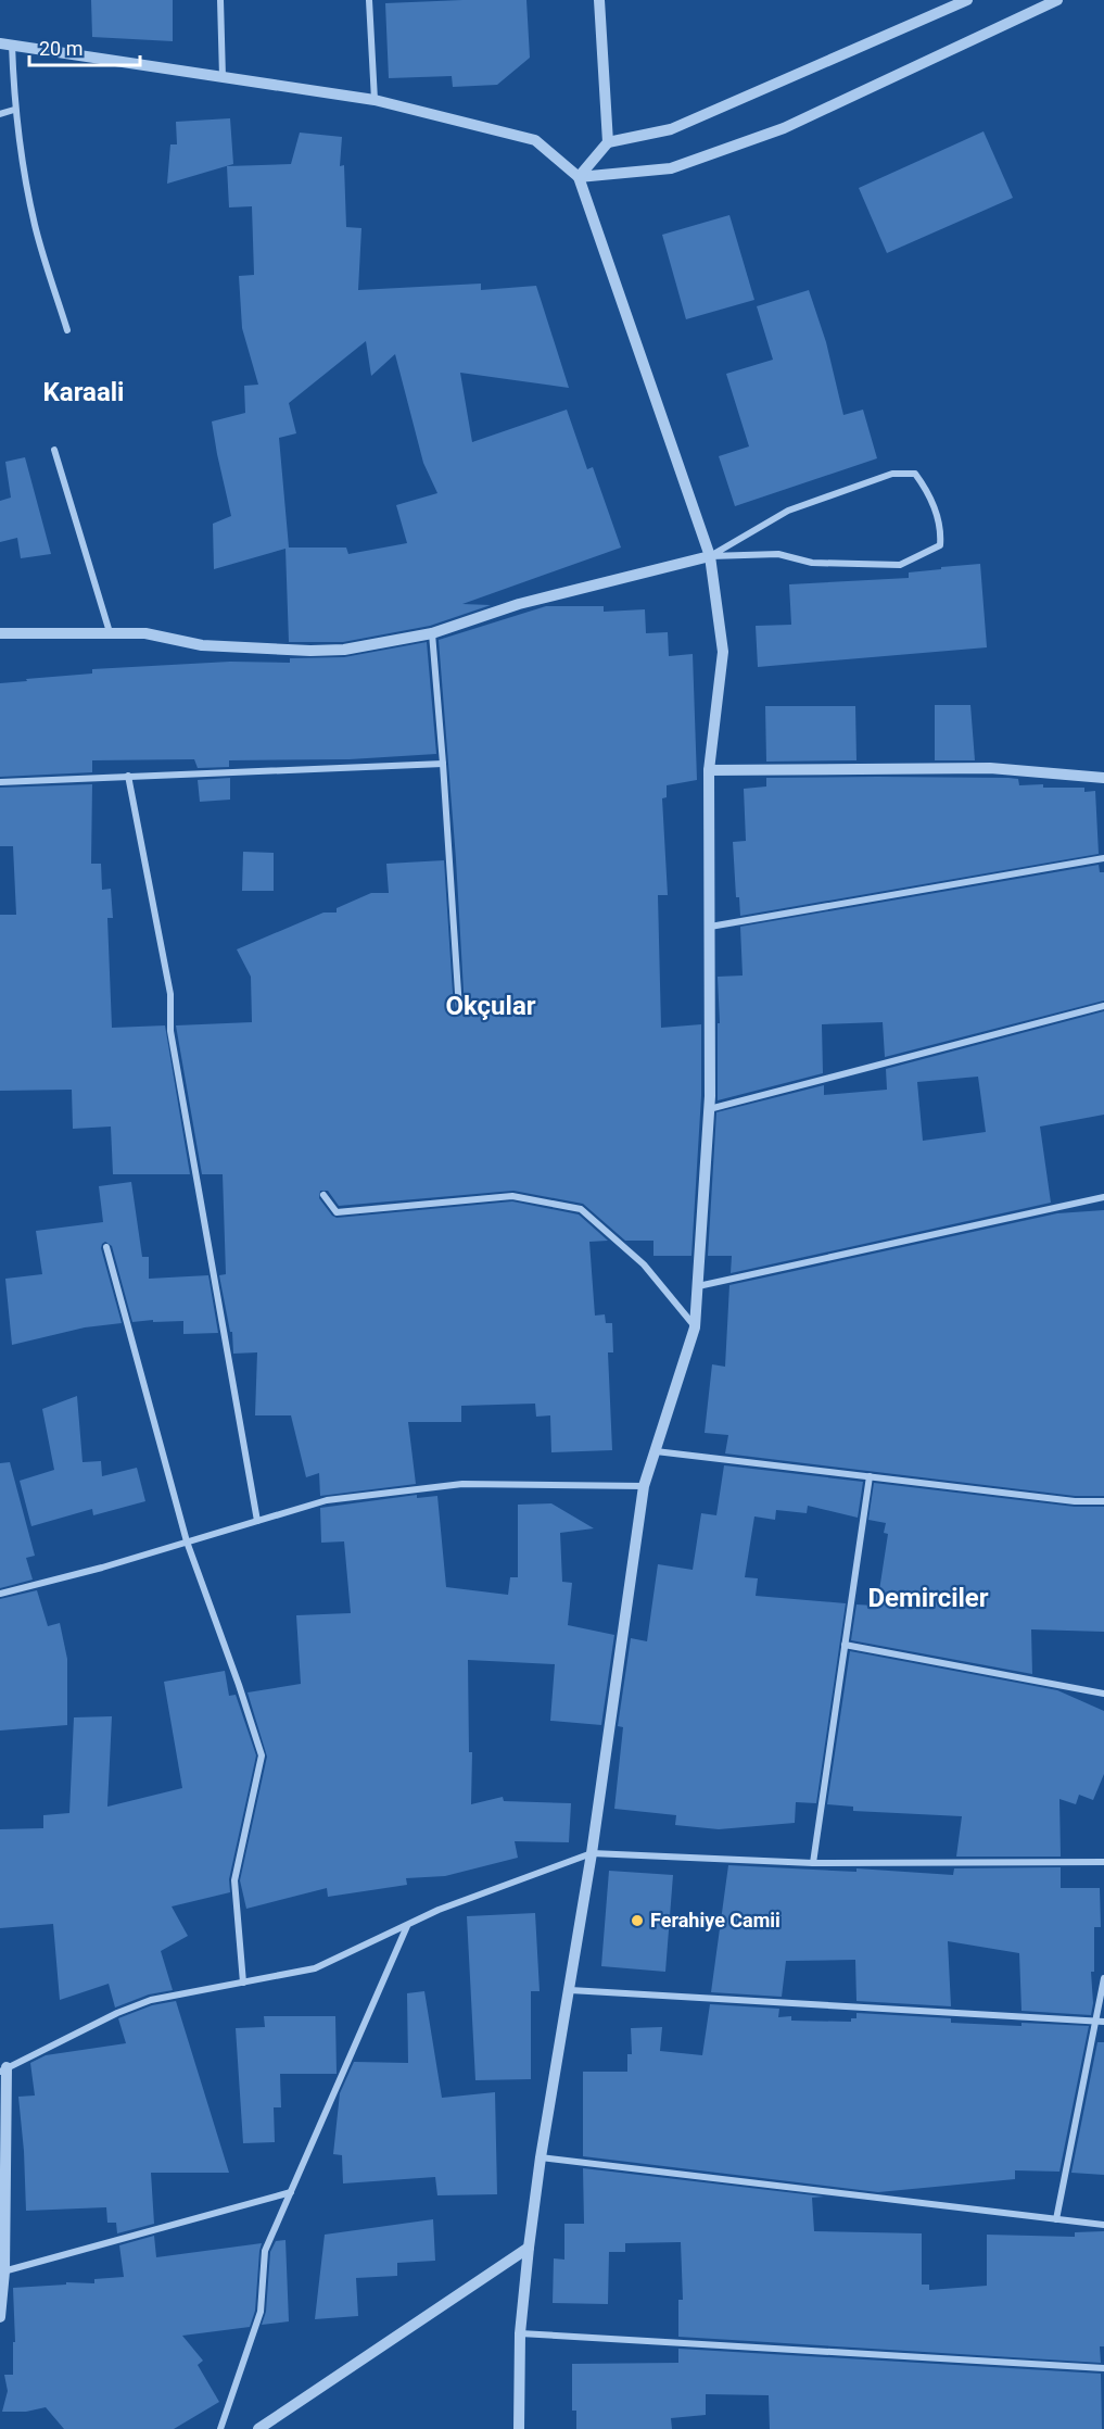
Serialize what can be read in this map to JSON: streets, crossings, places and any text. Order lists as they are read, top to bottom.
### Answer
{
  "districts": ["Karaali", "Okçular", "Demirciler"],
  "places": ["Ferahiye Camii"],
  "scale_bar": "20 m"
}
